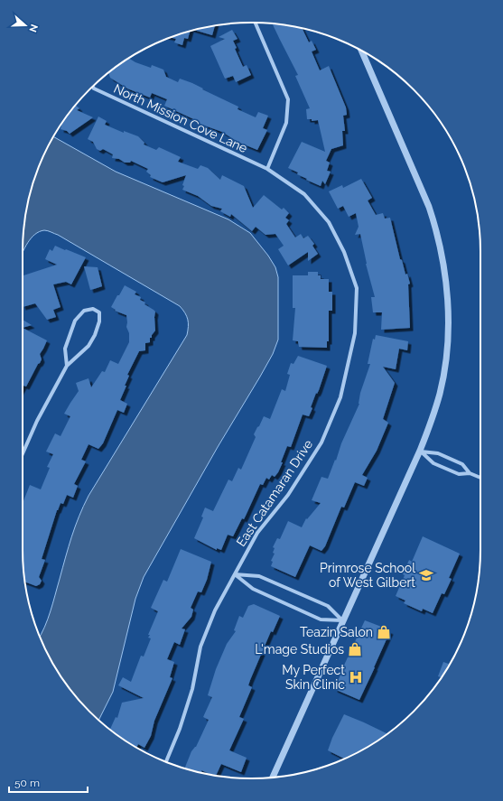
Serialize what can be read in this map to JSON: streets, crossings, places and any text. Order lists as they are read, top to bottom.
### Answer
{
  "streets": {
    "street": ["North Mission Cove Lane", "East Catamaran Drive"]
  },
  "crossings": [
    ["North Mission Cove Lane", "East Catamaran Drive"]
  ],
  "places": {
    "school or university": ["Primrose School of West Gilbert"],
    "shop": ["Teazin Salon", "L'mage Studios"],
    "hospital": ["My Perfect Skin Clinic"]
  },
  "scale_bar": "50 m",
  "north": "right"
}
